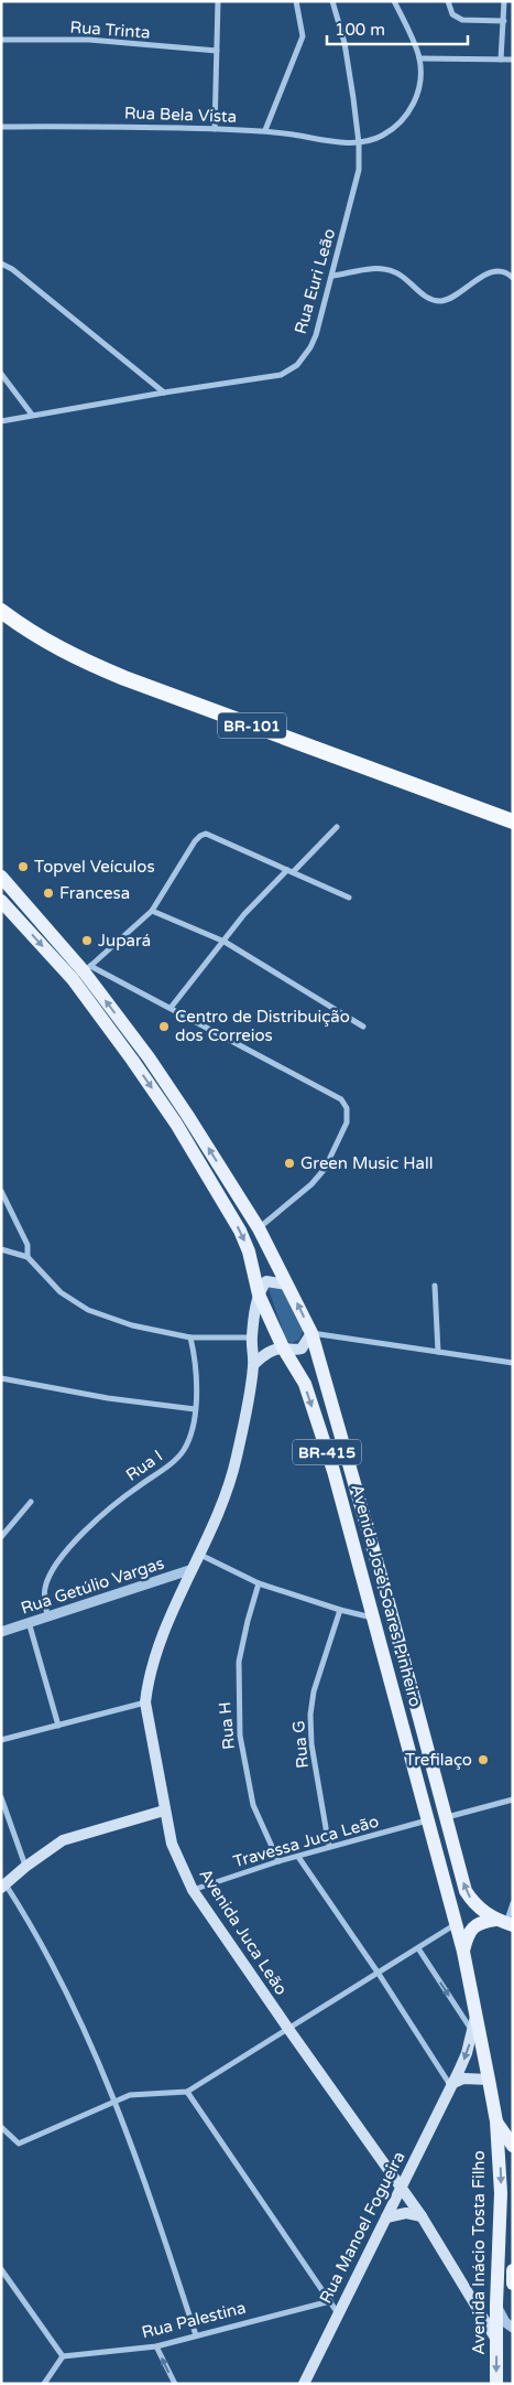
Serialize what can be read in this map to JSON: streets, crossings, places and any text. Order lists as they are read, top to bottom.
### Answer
{
  "streets": {
    "highway": ["BR-101"],
    "main road": [
      "BR-415",
      "Avenida José Soares Pinheiro",
      "Avenida Juca Leão",
      "Rua Manoel Fogueira",
      "Avenida Inácio Tosta Filho"
    ],
    "street": [
      "Rua Trinta",
      "Rua Bela Vista",
      "Rua Euri Leão",
      "Rua I",
      "Rua Getúlio Vargas",
      "Rua H",
      "Rua G",
      "Travessa Juca Leão",
      "Rua Palestina"
    ]
  },
  "crossings": [
    ["Rua Bela Vista", "Rua Euri Leão"],
    ["Rua I", "Rua Getúlio Vargas"],
    ["Rua Getúlio Vargas", "Avenida Juca Leão"],
    ["Avenida José Soares Pinheiro", "Travessa Juca Leão"],
    ["Avenida José Soares Pinheiro", "Avenida Juca Leão"],
    ["Avenida José Soares Pinheiro", "Rua Manoel Fogueira"],
    ["Avenida José Soares Pinheiro", "Avenida Inácio Tosta Filho"],
    ["Rua H", "Travessa Juca Leão"],
    ["Rua G", "Travessa Juca Leão"],
    ["Travessa Juca Leão", "Avenida Juca Leão"],
    ["Avenida Juca Leão", "Rua Manoel Fogueira"],
    ["Avenida Juca Leão", "Avenida Inácio Tosta Filho"]
  ],
  "one_way": ["Avenida Inácio Tosta Filho"],
  "places": [
    "Topvel Veículos",
    "Francesa",
    "Jupará",
    "Centro de Distribuição dos Correios",
    "Green Music Hall",
    "Trefilaço"
  ],
  "scale_bar": "100 m"
}
